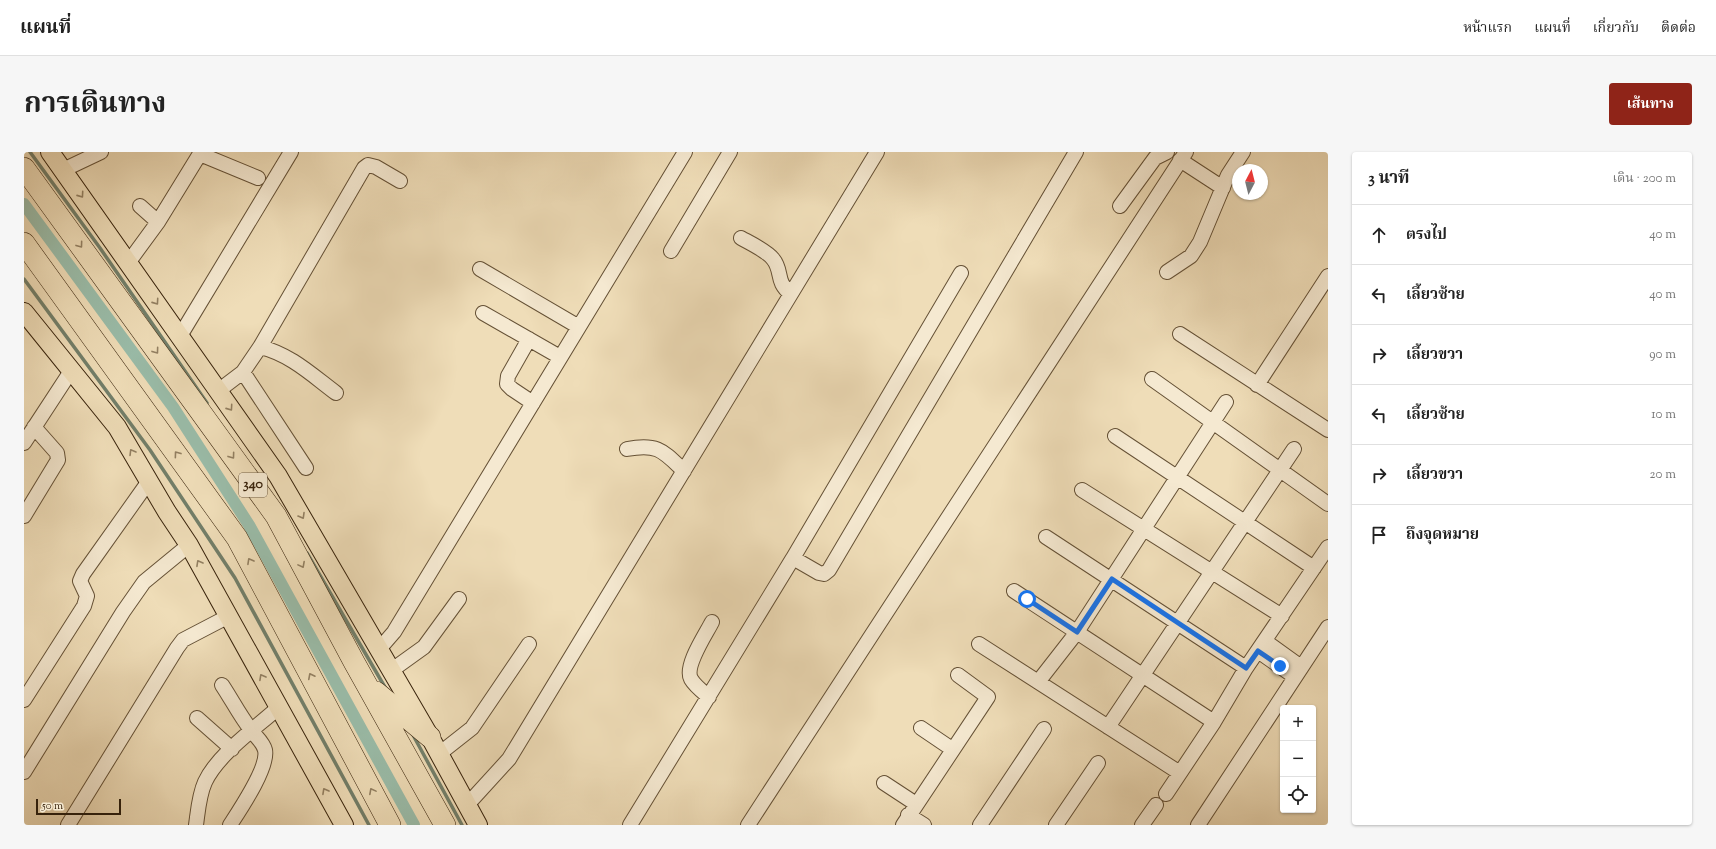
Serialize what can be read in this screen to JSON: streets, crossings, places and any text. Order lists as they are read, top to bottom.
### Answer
{
  "streets": {
    "highway": ["340"]
  },
  "scale_bar": "50 m",
  "north": "top",
  "page": {
    "header": "แผนที่",
    "nav": [
      "หน้าแรก",
      "แผนที่",
      "เกี่ยวกับ",
      "ติดต่อ"
    ],
    "title": "การเดินทาง",
    "buttons": "เส้นทาง",
    "heading": ["3 นาที", "เดิน · 200 m"],
    "list": [
      ["ตรงไป", "40 m"],
      ["เลี้ยวซ้าย", "40 m"],
      ["เลี้ยวขวา", "90 m"],
      ["เลี้ยวซ้าย", "10 m"],
      ["เลี้ยวขวา", "20 m"],
      "ถึงจุดหมาย"
    ],
    "map_buttons": ["+", "−"],
    "scale": "50 m"
  }
}
